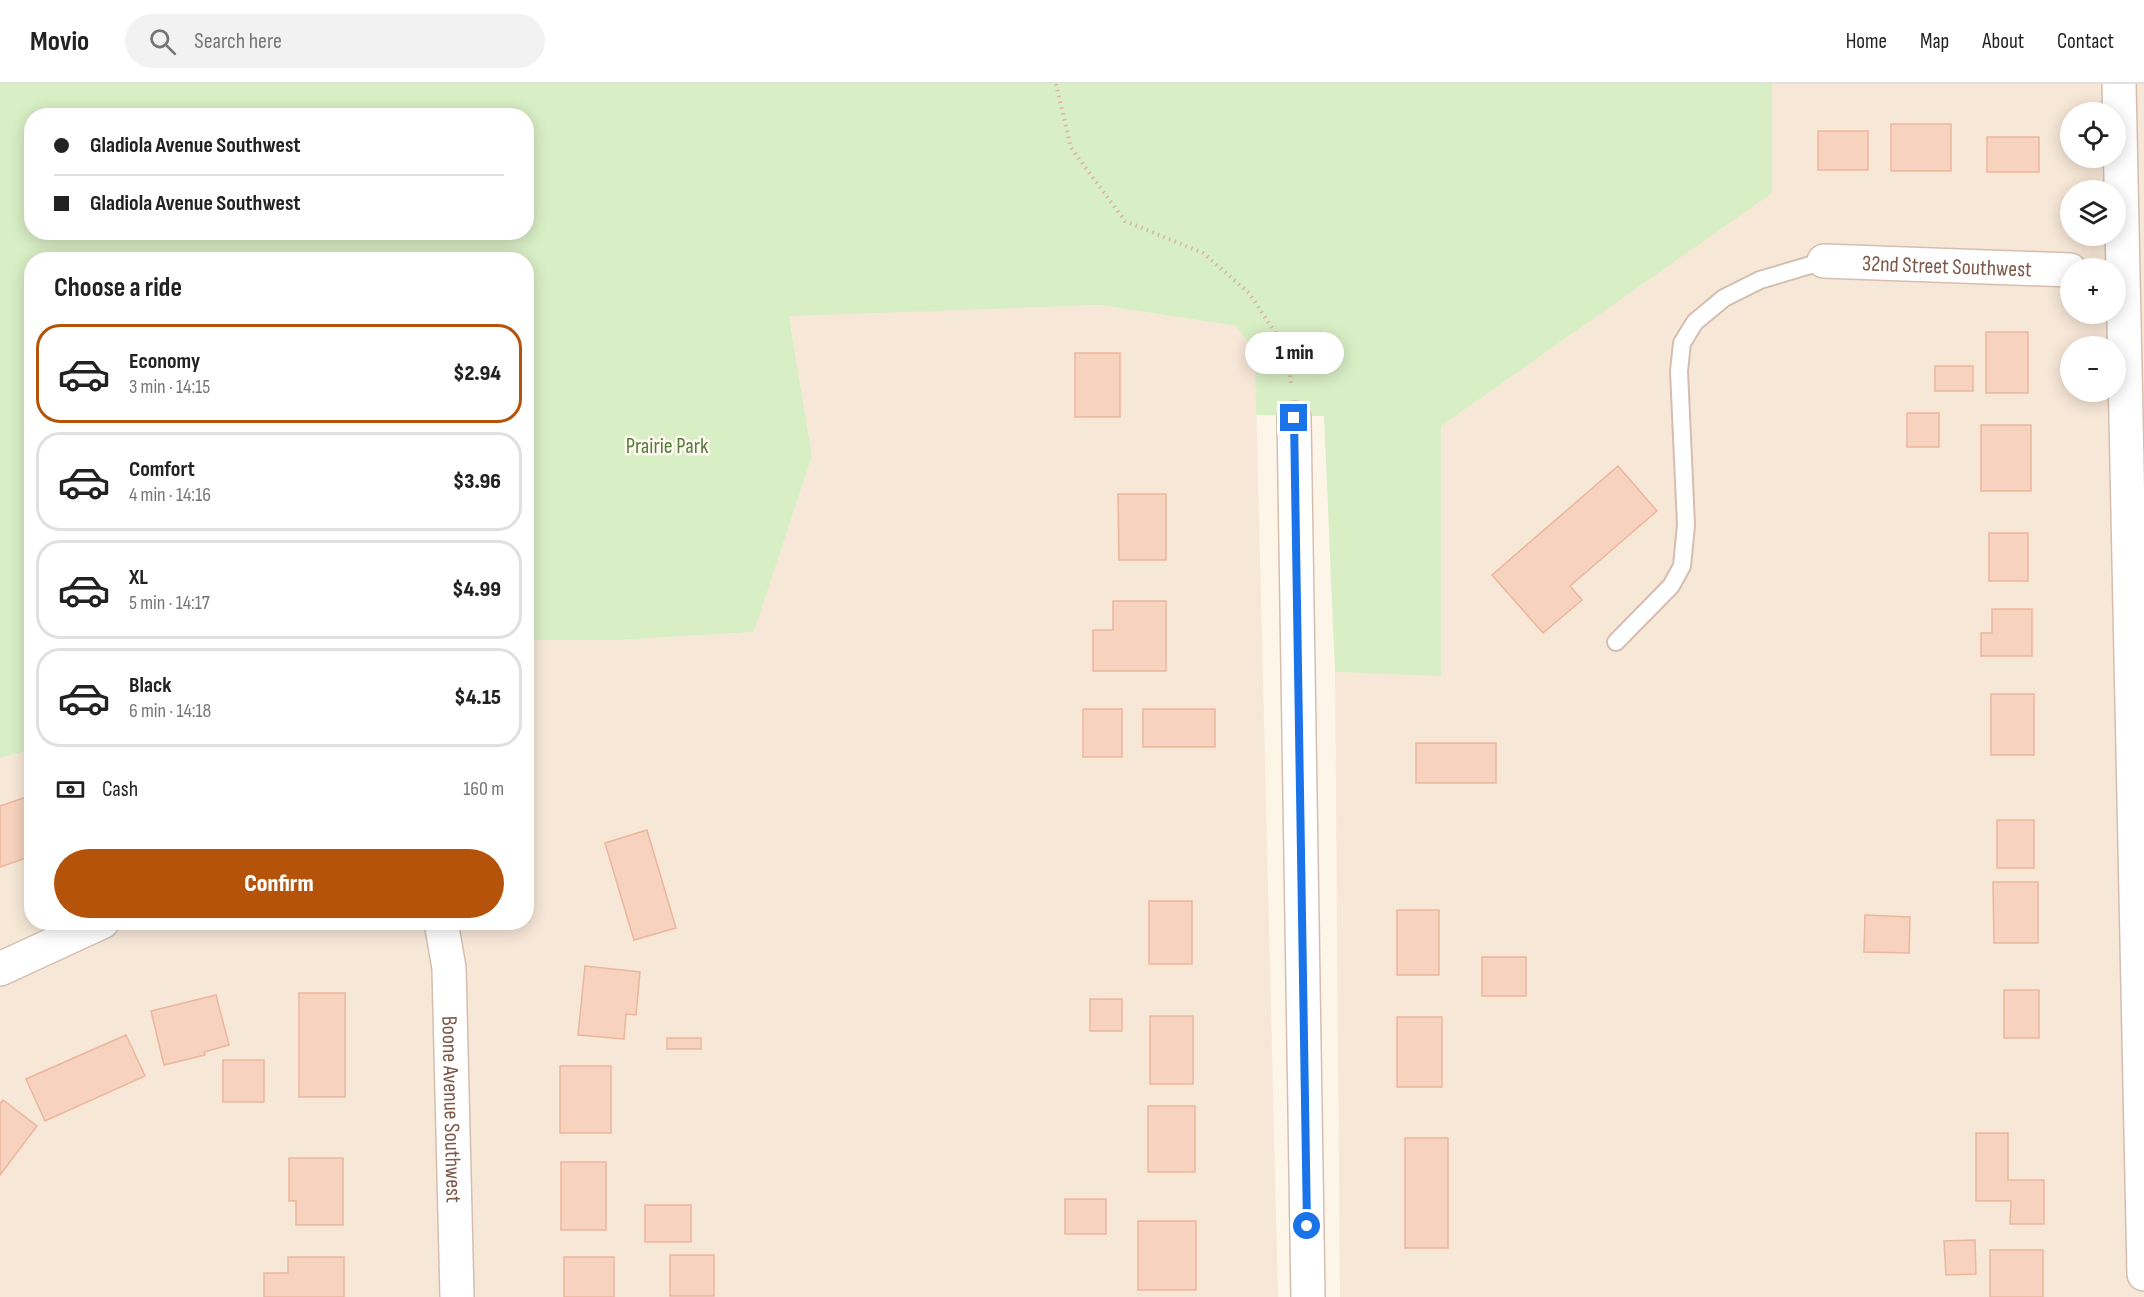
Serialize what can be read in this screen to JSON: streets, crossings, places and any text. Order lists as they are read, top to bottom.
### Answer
{
  "streets": {
    "street": ["32nd Street Southwest", "Boone Avenue Southwest"]
  },
  "parks": ["Prairie Park"],
  "page": {
    "header": "Movio",
    "search": "Search here",
    "nav": [
      "Home",
      "Map",
      "About",
      "Contact"
    ],
    "map_buttons": ["+", "−"],
    "banner": ["Gladiola Avenue Southwest", "Gladiola Avenue Southwest"],
    "heading": "Choose a ride",
    "list": [
      {
        "name": "Economy",
        "note": "3 min · 14:15",
        "value": "$2.94"
      },
      {
        "name": "Comfort",
        "note": "4 min · 14:16",
        "value": "$3.96"
      },
      {
        "name": "XL",
        "note": "5 min · 14:17",
        "value": "$4.99"
      },
      {
        "name": "Black",
        "note": "6 min · 14:18",
        "value": "$4.15"
      }
    ],
    "bubble": "1 min",
    "pay": ["Cash", "160 m"],
    "buttons": "Confirm"
  }
}
